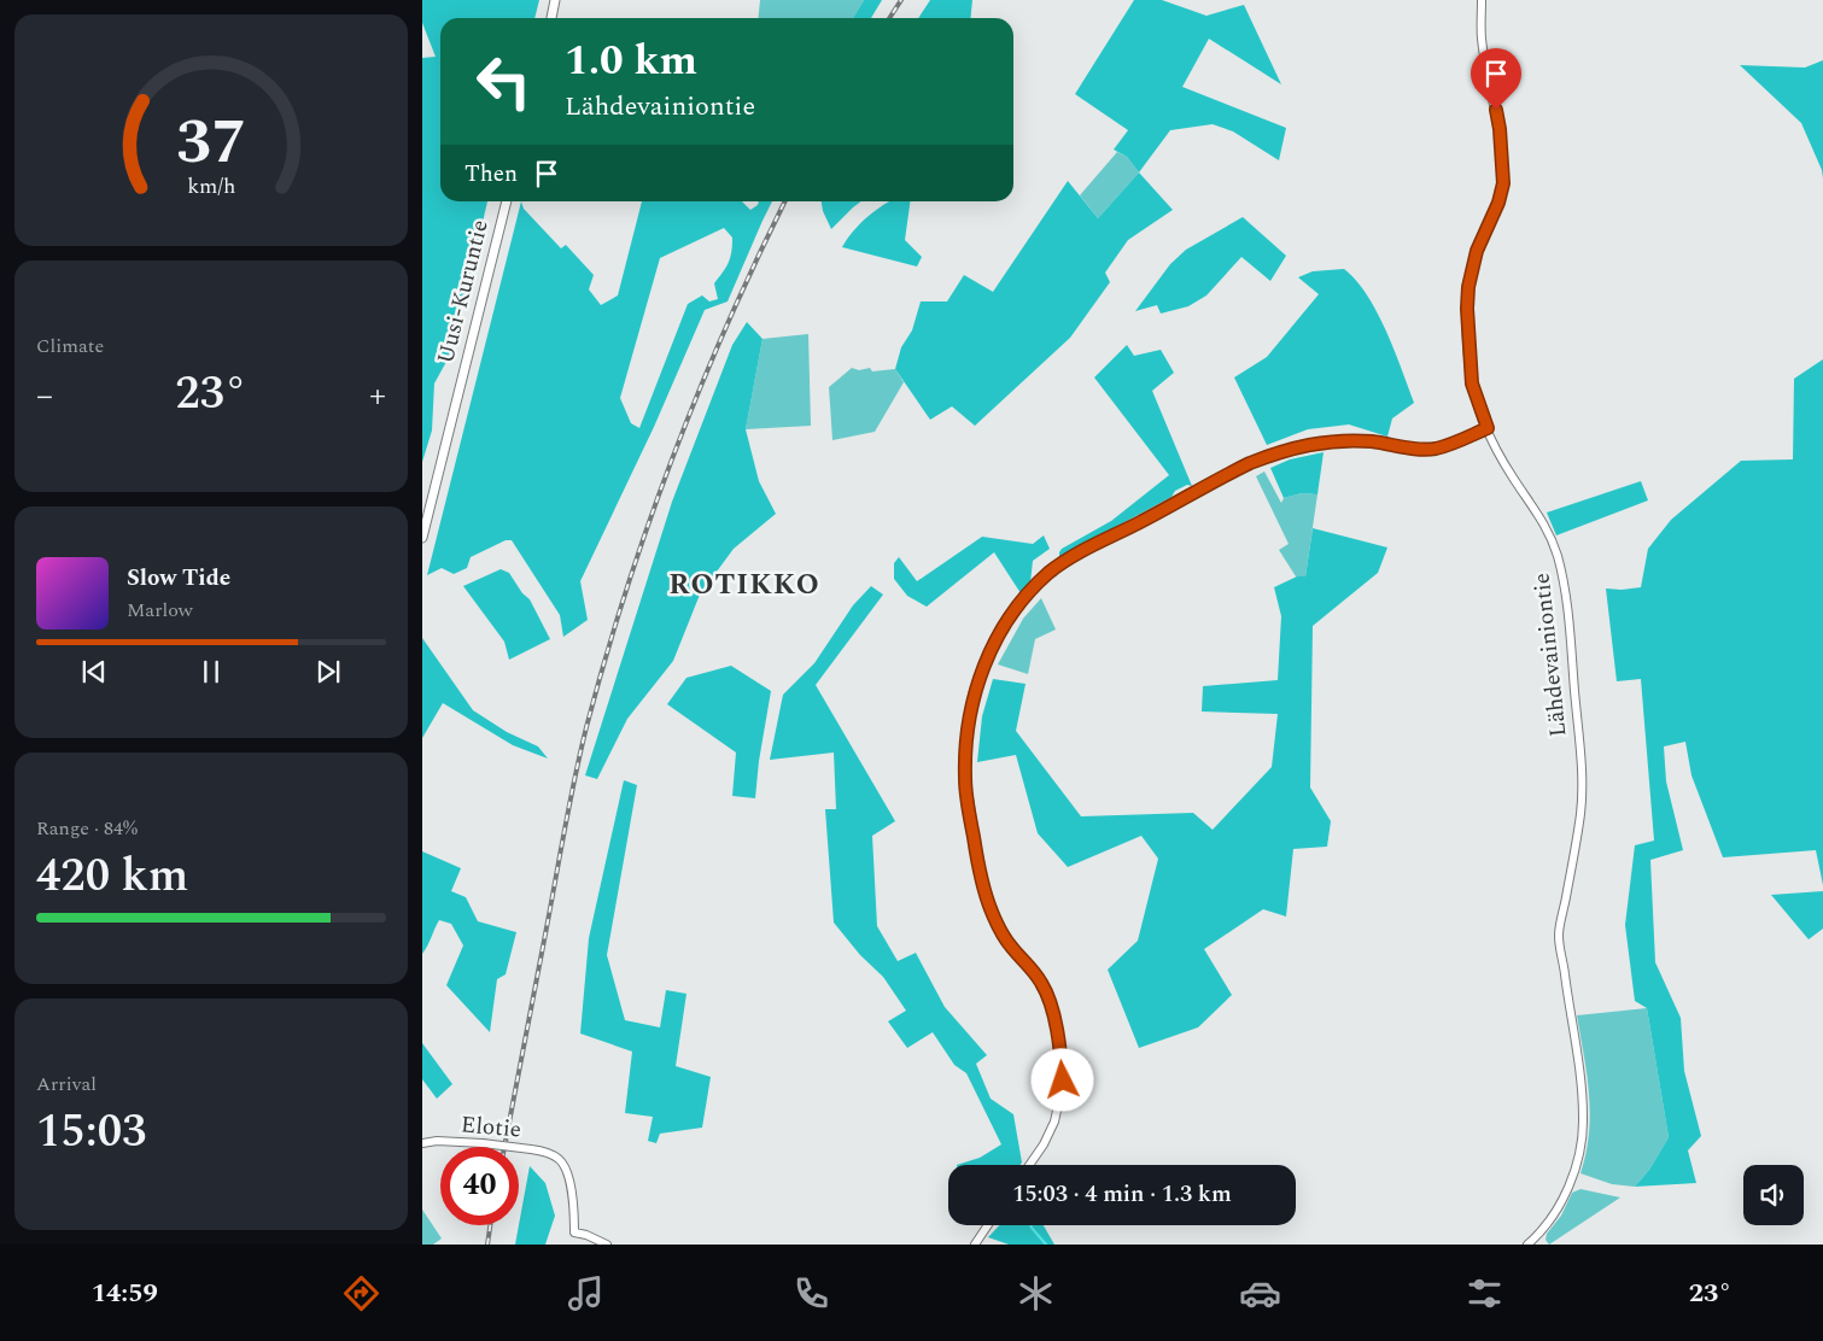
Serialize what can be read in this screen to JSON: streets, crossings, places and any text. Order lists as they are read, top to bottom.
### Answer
{
  "streets": {
    "main road": ["Uusi-Kuruntie"],
    "street": ["Lähdevainiontie", "Elotie"]
  },
  "districts": ["ROTIKKO"],
  "page": {
    "turn": ["1.0 km", "Lähdevainiontie"],
    "then": "Then",
    "tile": [
      "Climate",
      ["Range · 84%", "420 km"],
      ["Arrival", "15:03"]
    ],
    "heat": ["−", "23°", "+"],
    "song": ["Slow Tide", "Marlow"],
    "limit": "40",
    "trip": "15:03 · 4 min · 1.3 km",
    "tabs": ["14:59", "23°"],
    "gauge": ["37", "km/h"]
  }
}
